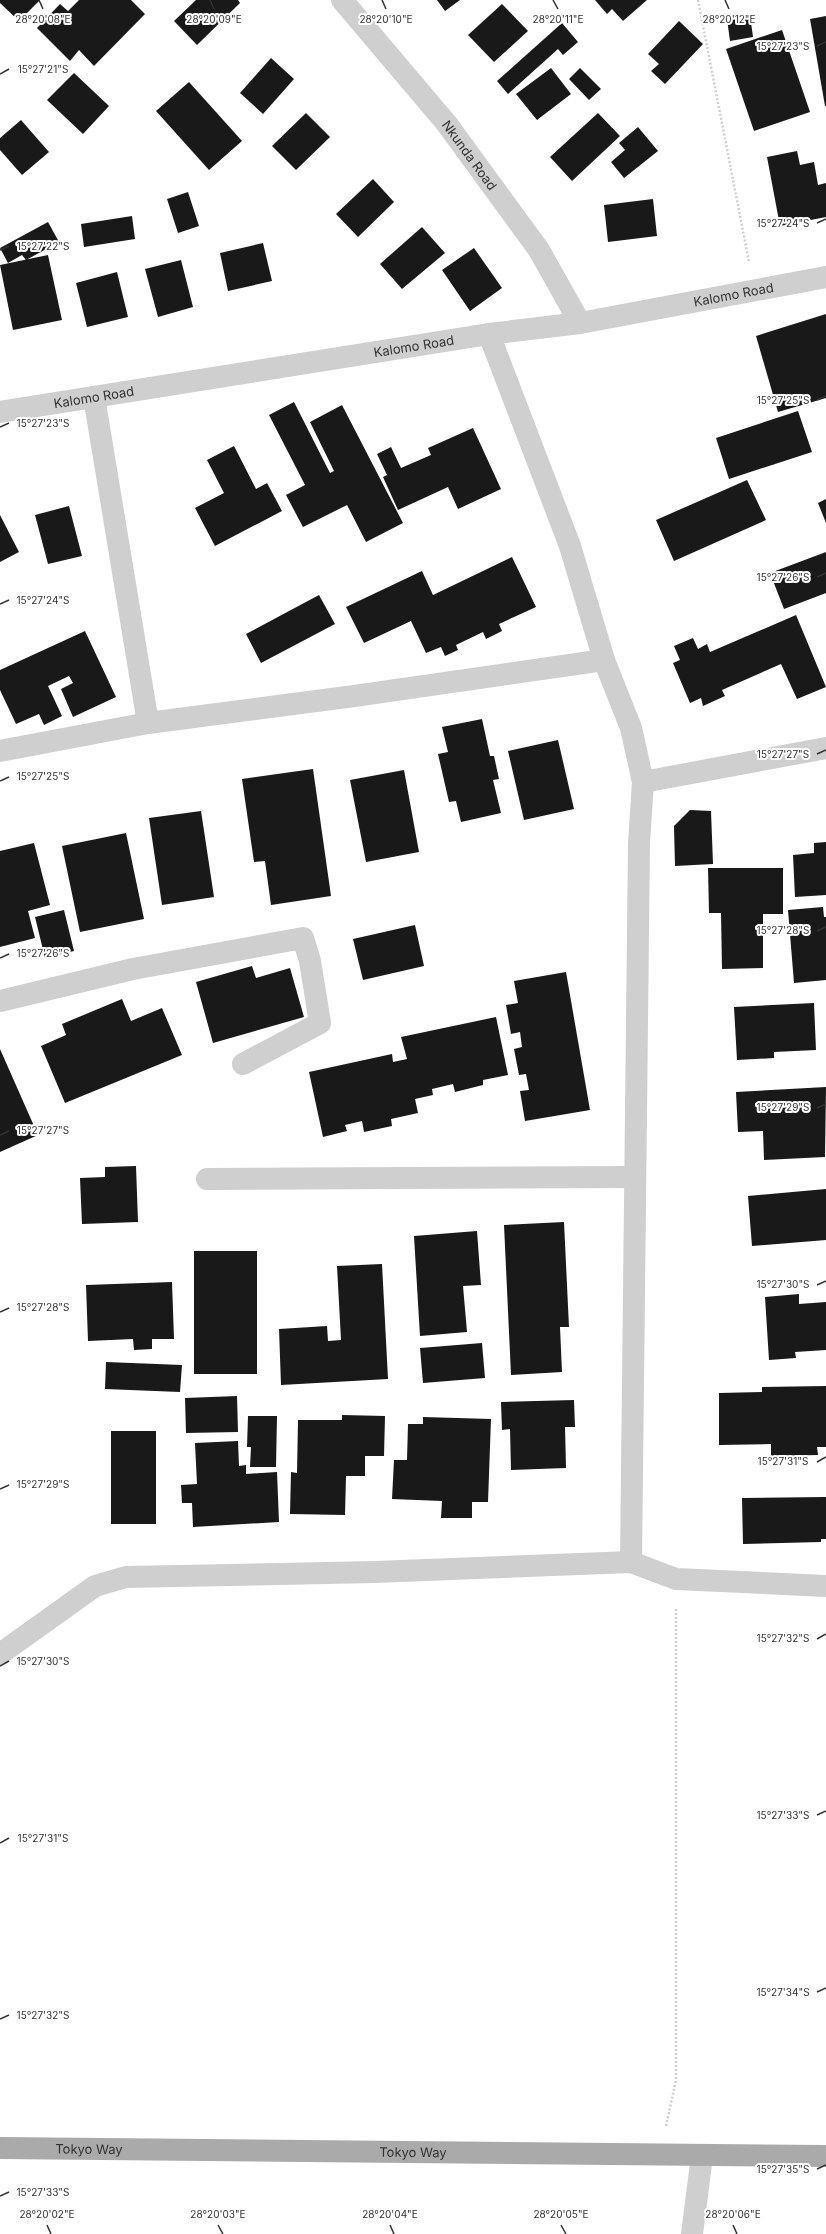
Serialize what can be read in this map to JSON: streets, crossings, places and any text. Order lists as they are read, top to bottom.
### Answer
{
  "streets": {
    "main road": ["Tokyo Way"],
    "street": ["Nkunda Road", "Kalomo Road"]
  },
  "crossings": [
    ["Nkunda Road", "Kalomo Road"]
  ],
  "coordinates": [
    "28°20'08\"E",
    "28°20'09\"E",
    "28°20'10\"E",
    "28°20'11\"E",
    "28°20'12\"E",
    "15°27'23\"S",
    "15°27'21\"S",
    "15°27'24\"S",
    "15°27'22\"S",
    "15°27'25\"S",
    "15°27'26\"S",
    "15°27'27\"S",
    "15°27'28\"S",
    "15°27'29\"S",
    "15°27'30\"S",
    "15°27'31\"S",
    "15°27'32\"S",
    "15°27'33\"S",
    "15°27'34\"S",
    "15°27'35\"S",
    "28°20'02\"E",
    "28°20'03\"E",
    "28°20'04\"E",
    "28°20'05\"E",
    "28°20'06\"E"
  ]
}
